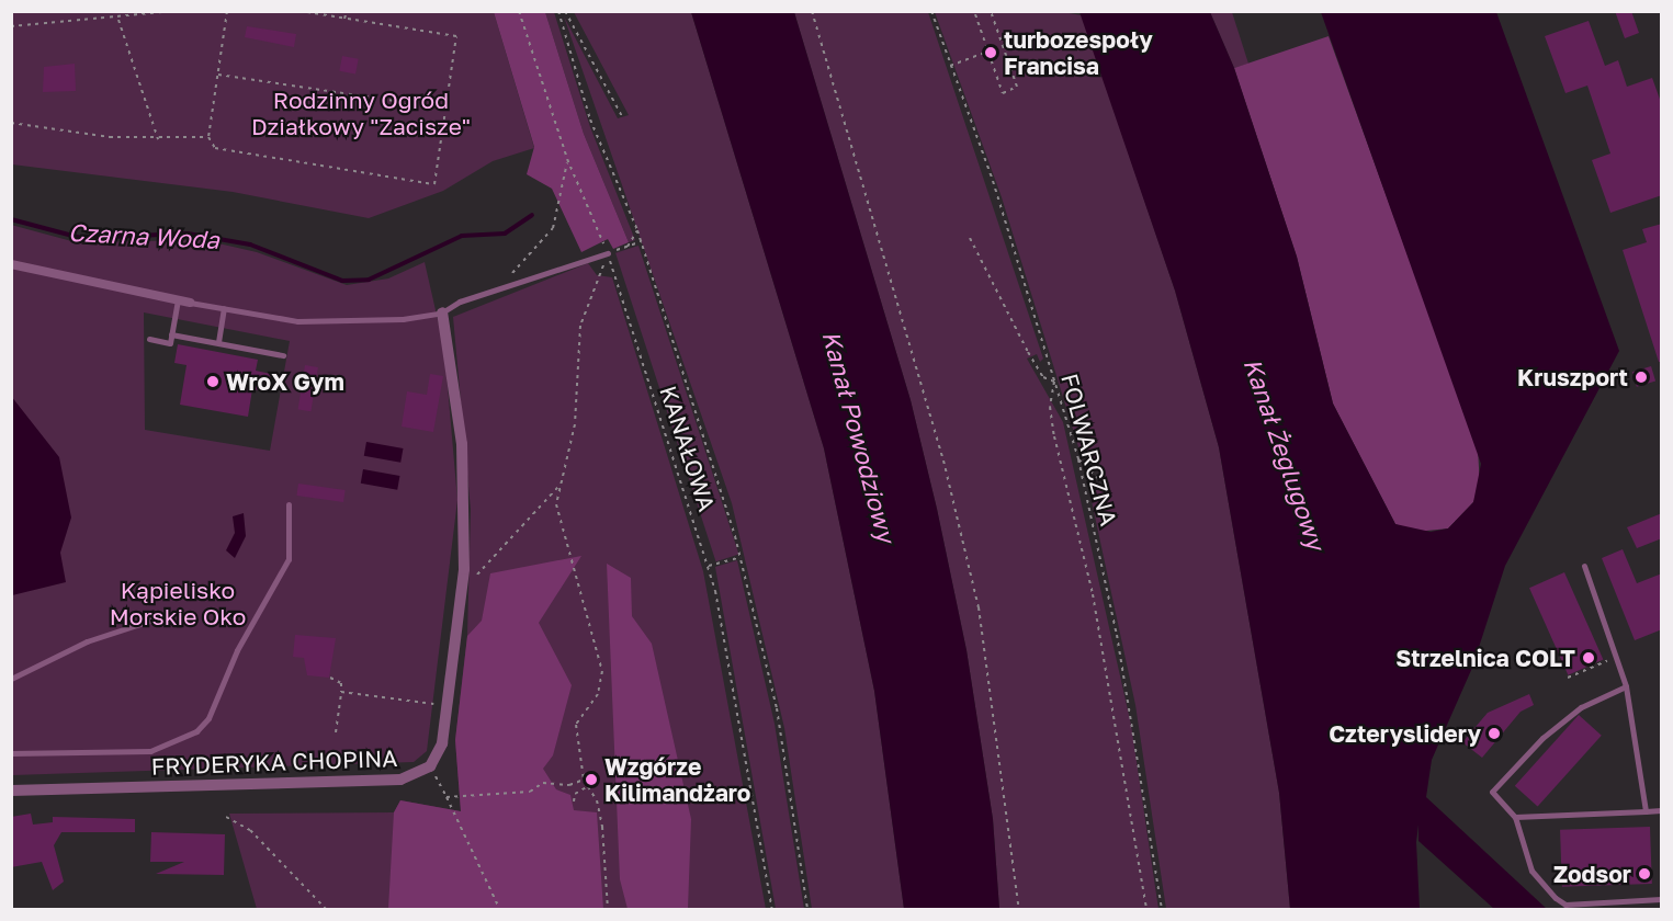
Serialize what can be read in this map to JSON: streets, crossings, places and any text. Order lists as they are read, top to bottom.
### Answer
{
  "streets": {
    "street": ["FRYDERYKA CHOPINA"],
    "path": ["KANAŁOWA", "FOLWARCZNA"]
  },
  "water": ["Czarna Woda", "Kanał Powodziowy", "Kanał Żeglugowy"],
  "parks": ["Rodzinny Ogród Działkowy \"Zacisze\"", "Kąpielisko Morskie Oko"],
  "places": [
    "turbozespoły Francisa",
    "Kruszport",
    "WroX Gym",
    "Strzelnica COLT",
    "Czteryslidery",
    "Wzgórze Kilimandżaro",
    "Zodsor"
  ]
}
